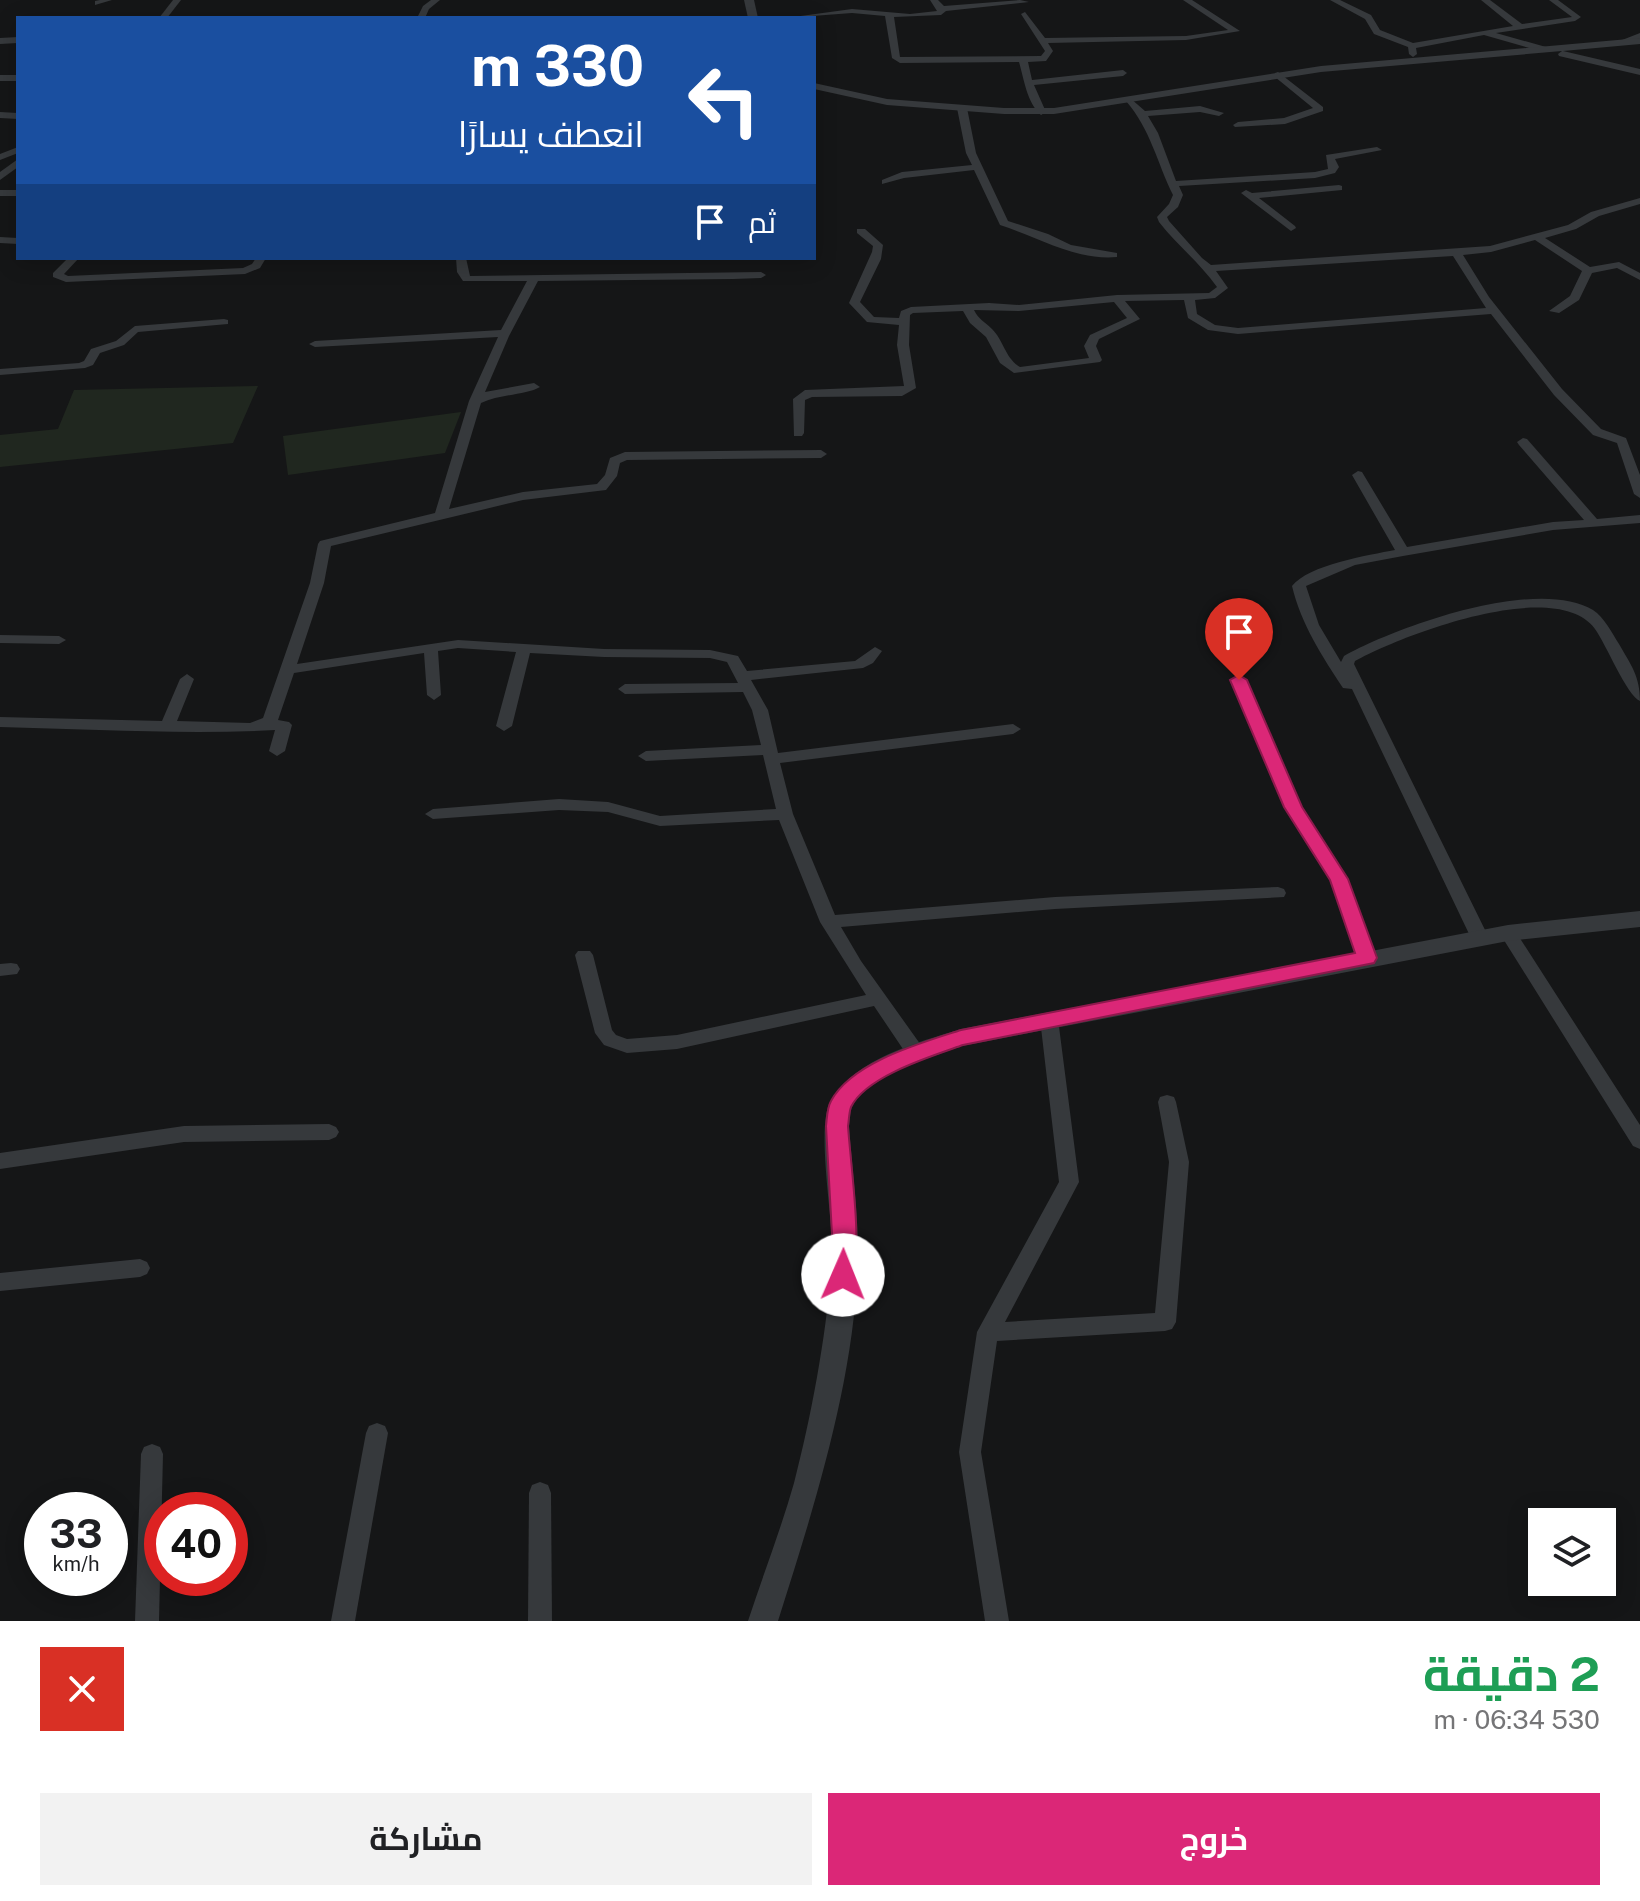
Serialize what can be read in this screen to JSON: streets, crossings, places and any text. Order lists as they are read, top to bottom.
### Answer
{
  "page": {
    "turn": ["330 m", "انعطف يسارًا"],
    "then": "ثم",
    "speed": "33 km/h",
    "limit": "40",
    "heading": ["2 دقيقة", "530 m · 06:34"],
    "buttons": ["خروج", "مشاركة"]
  }
}
